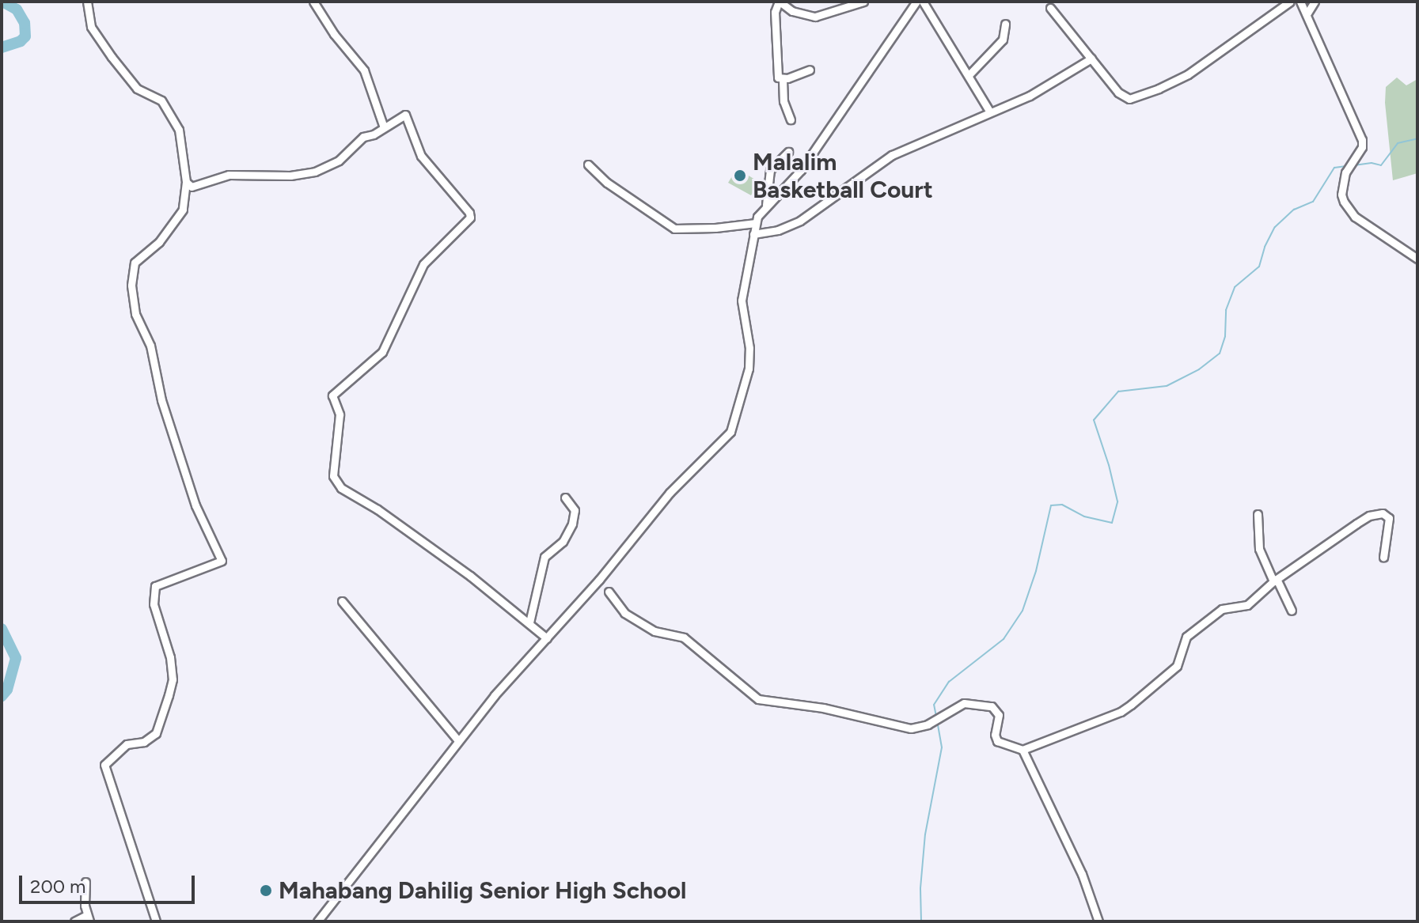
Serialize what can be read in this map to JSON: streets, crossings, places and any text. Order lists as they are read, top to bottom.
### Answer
{
  "places": ["Malalim Basketball Court", "Mahabang Dahilig Senior High School"],
  "scale_bar": "200 m"
}
